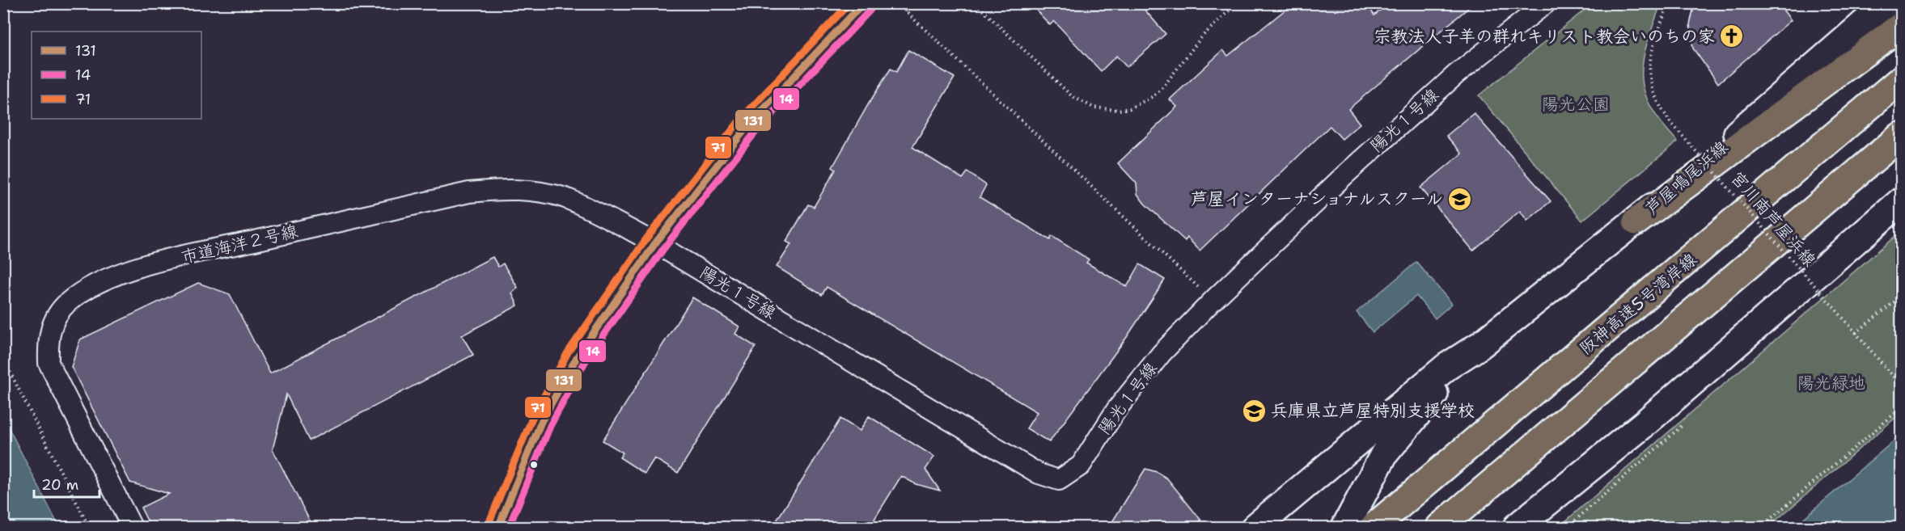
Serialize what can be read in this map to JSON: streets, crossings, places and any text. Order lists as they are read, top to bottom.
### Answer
{
  "streets": {
    "highway": ["阪神高速5号湾岸線"],
    "main road": ["芦屋鳴尾浜線"],
    "street": ["陽光１号線", "市道海洋２号線"],
    "path": ["宮川南芦屋浜線"]
  },
  "crossings": [
    ["陽光１号線", "市道海洋２号線"]
  ],
  "parks": ["陽光公園", "陽光緑地"],
  "places": {
    "church": ["宗教法人子羊の群れキリスト教会いのちの家"],
    "school or university": ["芦屋インターナショナルスクール", "兵庫県立芦屋特別支援学校"]
  },
  "lines": ["transit line 131", "transit line 71", "transit line 14"],
  "legend": ["131", "14", "71"],
  "scale_bar": "20 m"
}
